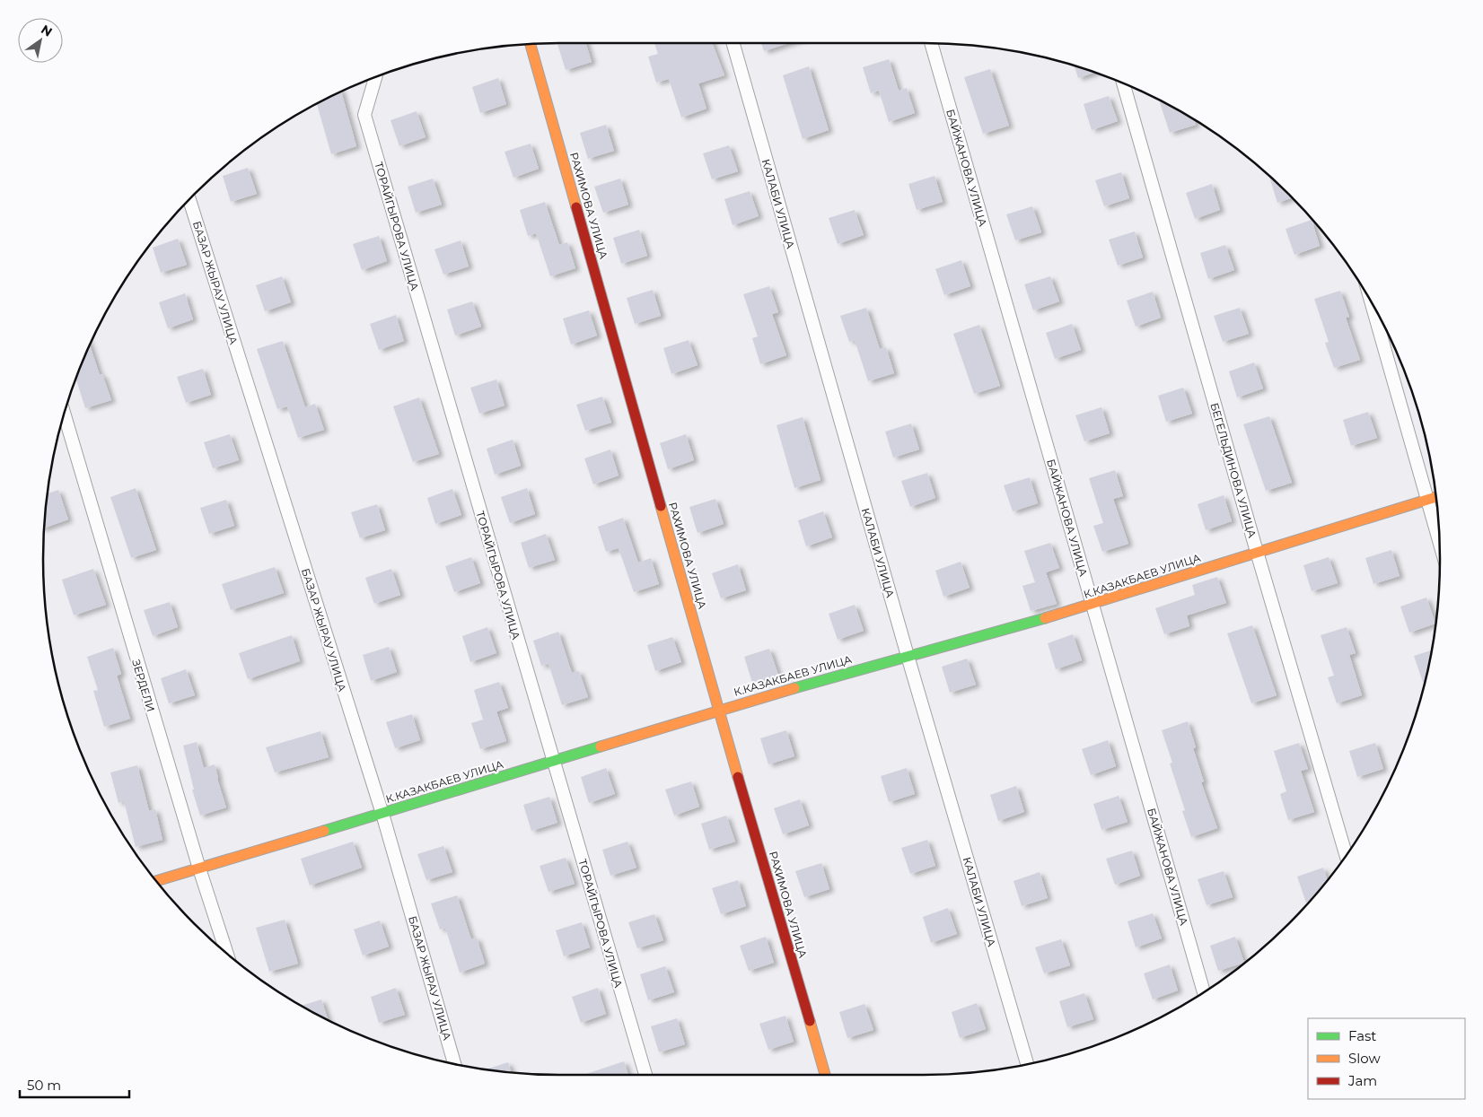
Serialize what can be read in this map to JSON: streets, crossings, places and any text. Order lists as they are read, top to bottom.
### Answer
{
  "streets": {
    "street": [
      "БАЙЖАНОВА УЛИЦА",
      "КАЛАБИ УЛИЦА",
      "РАХИМОВА УЛИЦА",
      "ТОРАЙГЫРОВА УЛИЦА",
      "БАЗАР ЖЫРАУ УЛИЦА",
      "БЕГЕЛЬДИНОВА УЛИЦА",
      "К.КАЗАКБАЕВ УЛИЦА",
      "ЗЕРДЕЛИ"
    ]
  },
  "crossings": [
    ["БАЙЖАНОВА УЛИЦА", "К.КАЗАКБАЕВ УЛИЦА"],
    ["КАЛАБИ УЛИЦА", "К.КАЗАКБАЕВ УЛИЦА"],
    ["РАХИМОВА УЛИЦА", "К.КАЗАКБАЕВ УЛИЦА"],
    ["ТОРАЙГЫРОВА УЛИЦА", "К.КАЗАКБАЕВ УЛИЦА"],
    ["БАЗАР ЖЫРАУ УЛИЦА", "К.КАЗАКБАЕВ УЛИЦА"],
    ["БЕГЕЛЬДИНОВА УЛИЦА", "К.КАЗАКБАЕВ УЛИЦА"],
    ["К.КАЗАКБАЕВ УЛИЦА", "ЗЕРДЕЛИ"]
  ],
  "legend": ["Fast", "Slow", "Jam"],
  "scale_bar": "50 m",
  "north": "top right"
}
